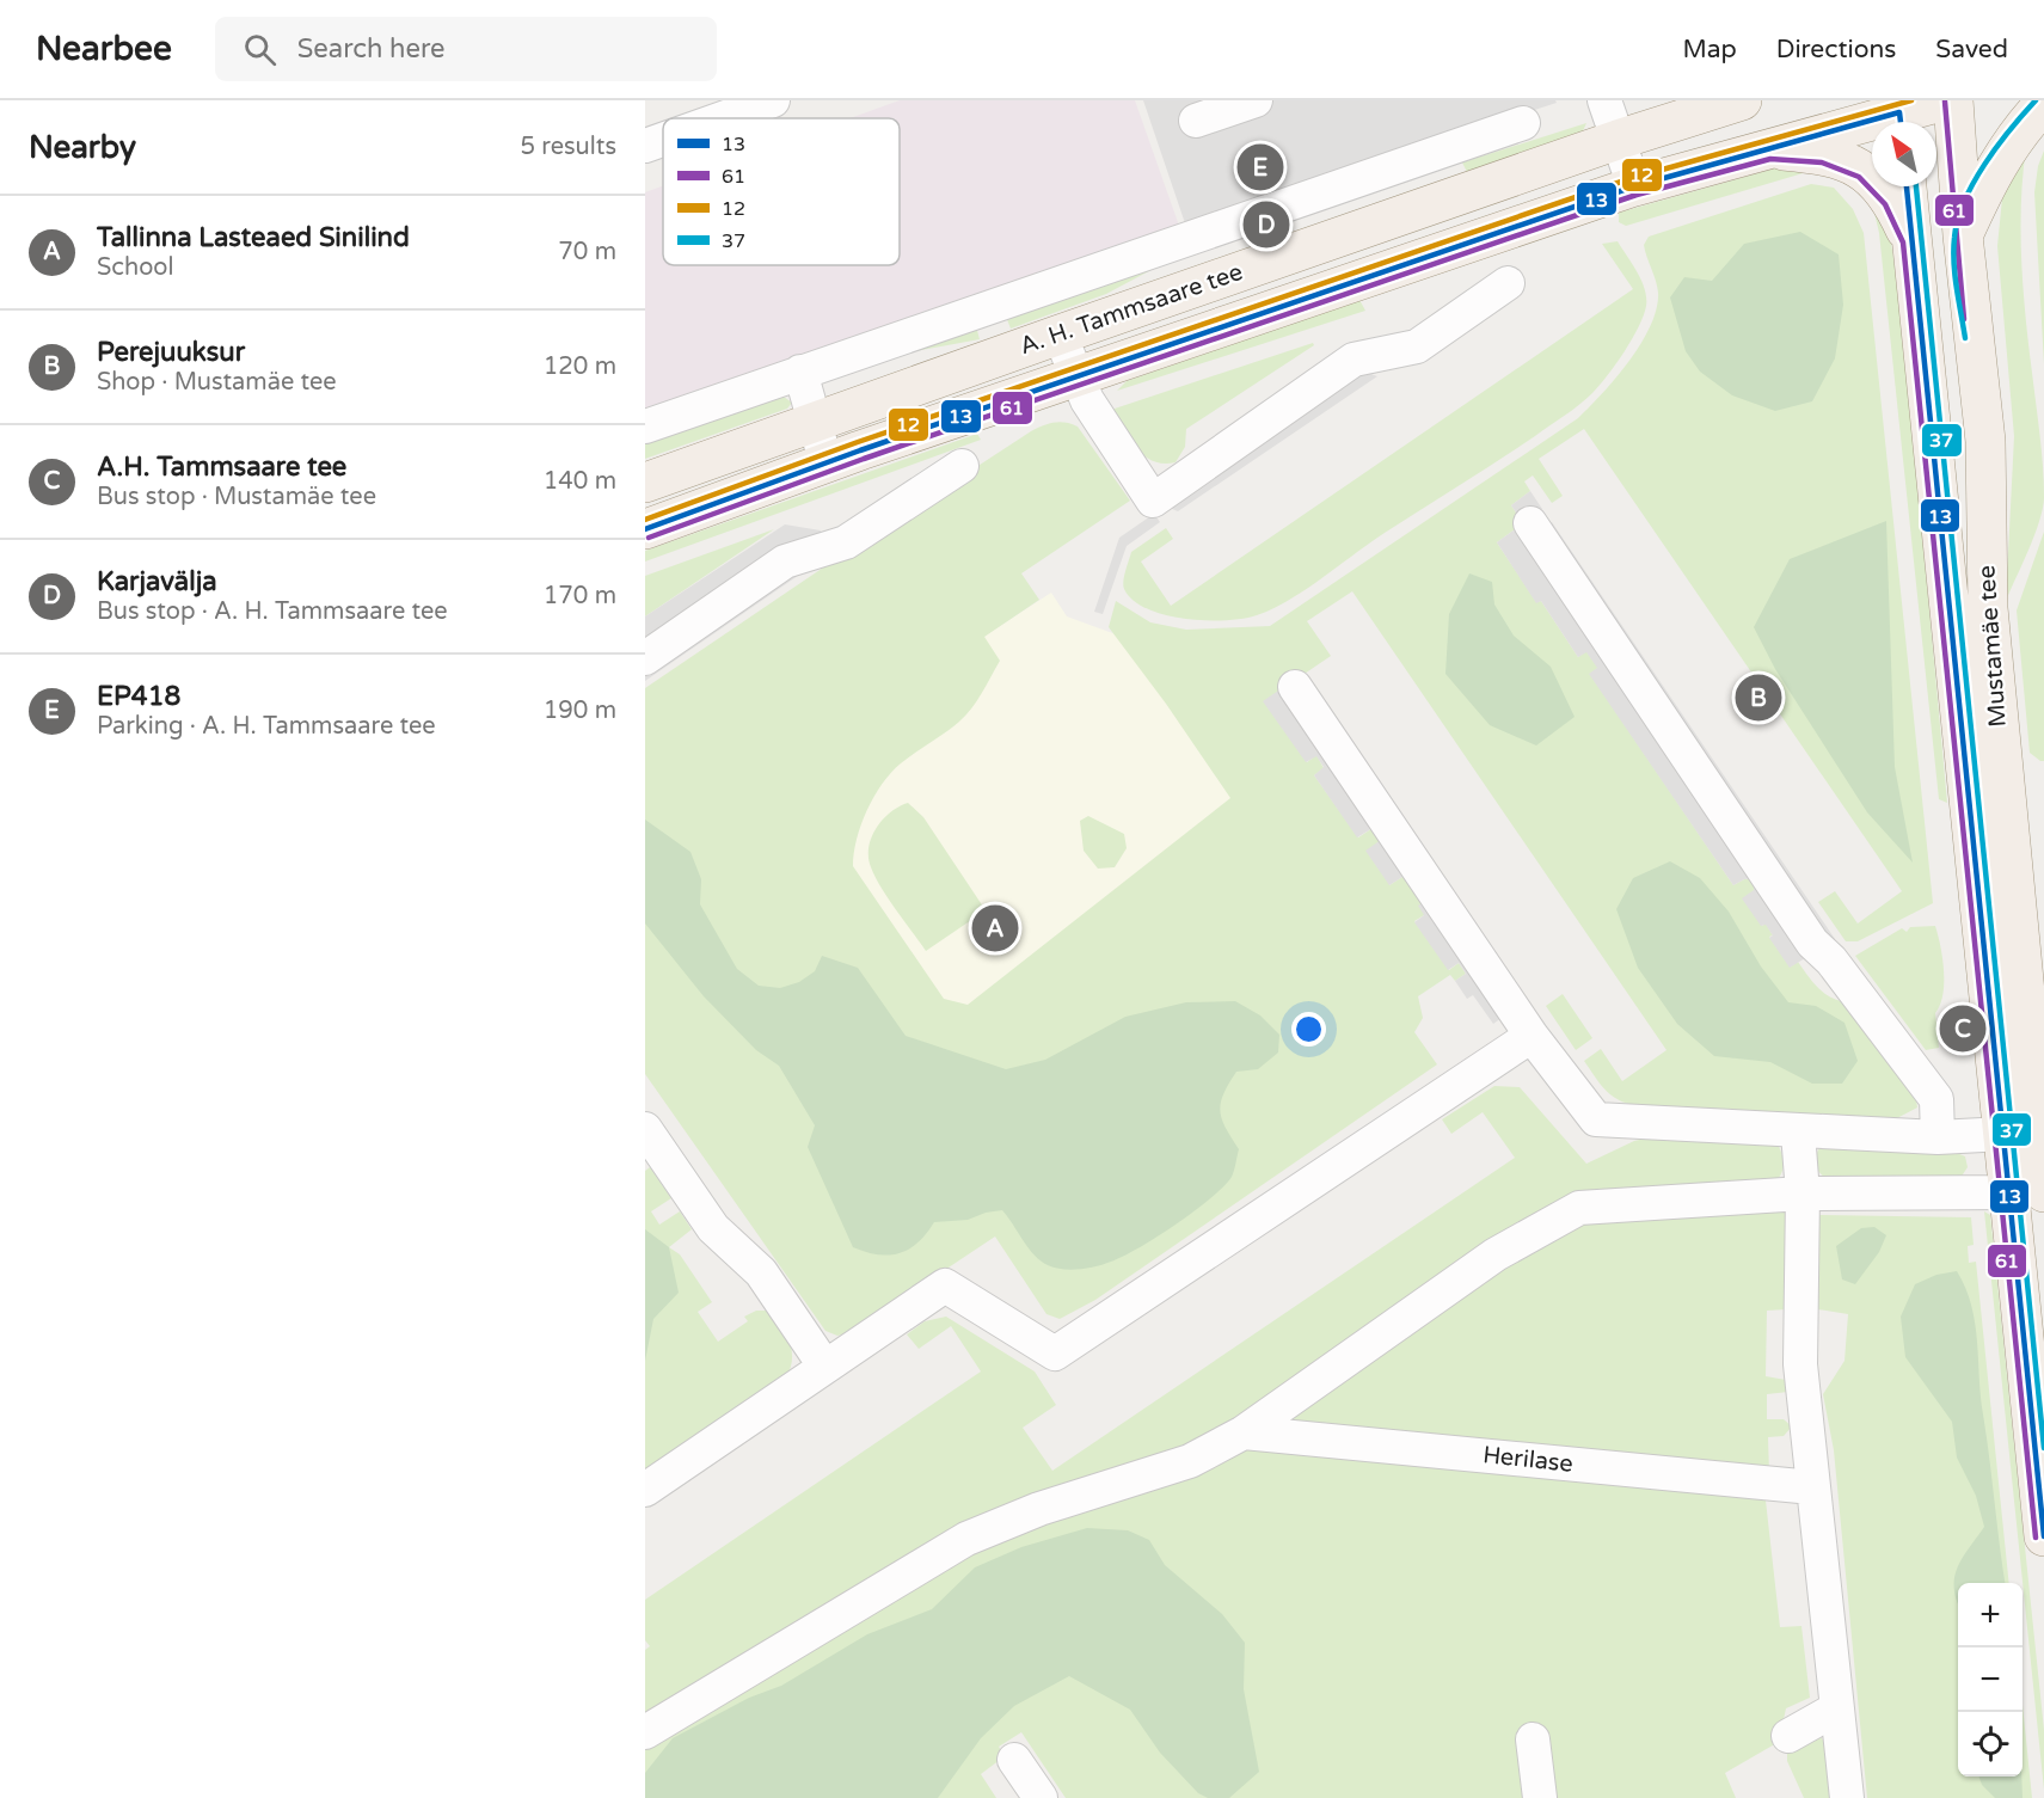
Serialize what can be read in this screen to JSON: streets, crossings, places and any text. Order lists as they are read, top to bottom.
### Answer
{
  "streets": {
    "main road": ["A. H. Tammsaare tee", "Mustamäe tee"],
    "street": ["Herilase"]
  },
  "lines": [
    "transit line 12",
    "transit line 37",
    "transit line 61",
    "transit line 13"
  ],
  "legend": [
    "13",
    "61",
    "12",
    "37"
  ],
  "north": "top left",
  "page": {
    "header": "Nearbee",
    "search": "Search here",
    "nav": ["Map", "Directions", "Saved"],
    "heading": ["Nearby", "5 results"],
    "pins": [
      "E",
      "D",
      "B",
      "A",
      "C"
    ],
    "list": [
      {
        "mark": "A",
        "name": "Tallinna Lasteaed Sinilind",
        "note": "School",
        "value": "70 m"
      },
      {
        "mark": "B",
        "name": "Perejuuksur",
        "note": "Shop · Mustamäe tee",
        "value": "120 m"
      },
      {
        "mark": "C",
        "name": "A.H. Tammsaare tee",
        "note": "Bus stop · Mustamäe tee",
        "value": "140 m"
      },
      {
        "mark": "D",
        "name": "Karjavälja",
        "note": "Bus stop · A. H. Tammsaare tee",
        "value": "170 m"
      },
      {
        "mark": "E",
        "name": "EP418",
        "note": "Parking · A. H. Tammsaare tee",
        "value": "190 m"
      }
    ],
    "map_buttons": ["+", "−"]
  }
}
